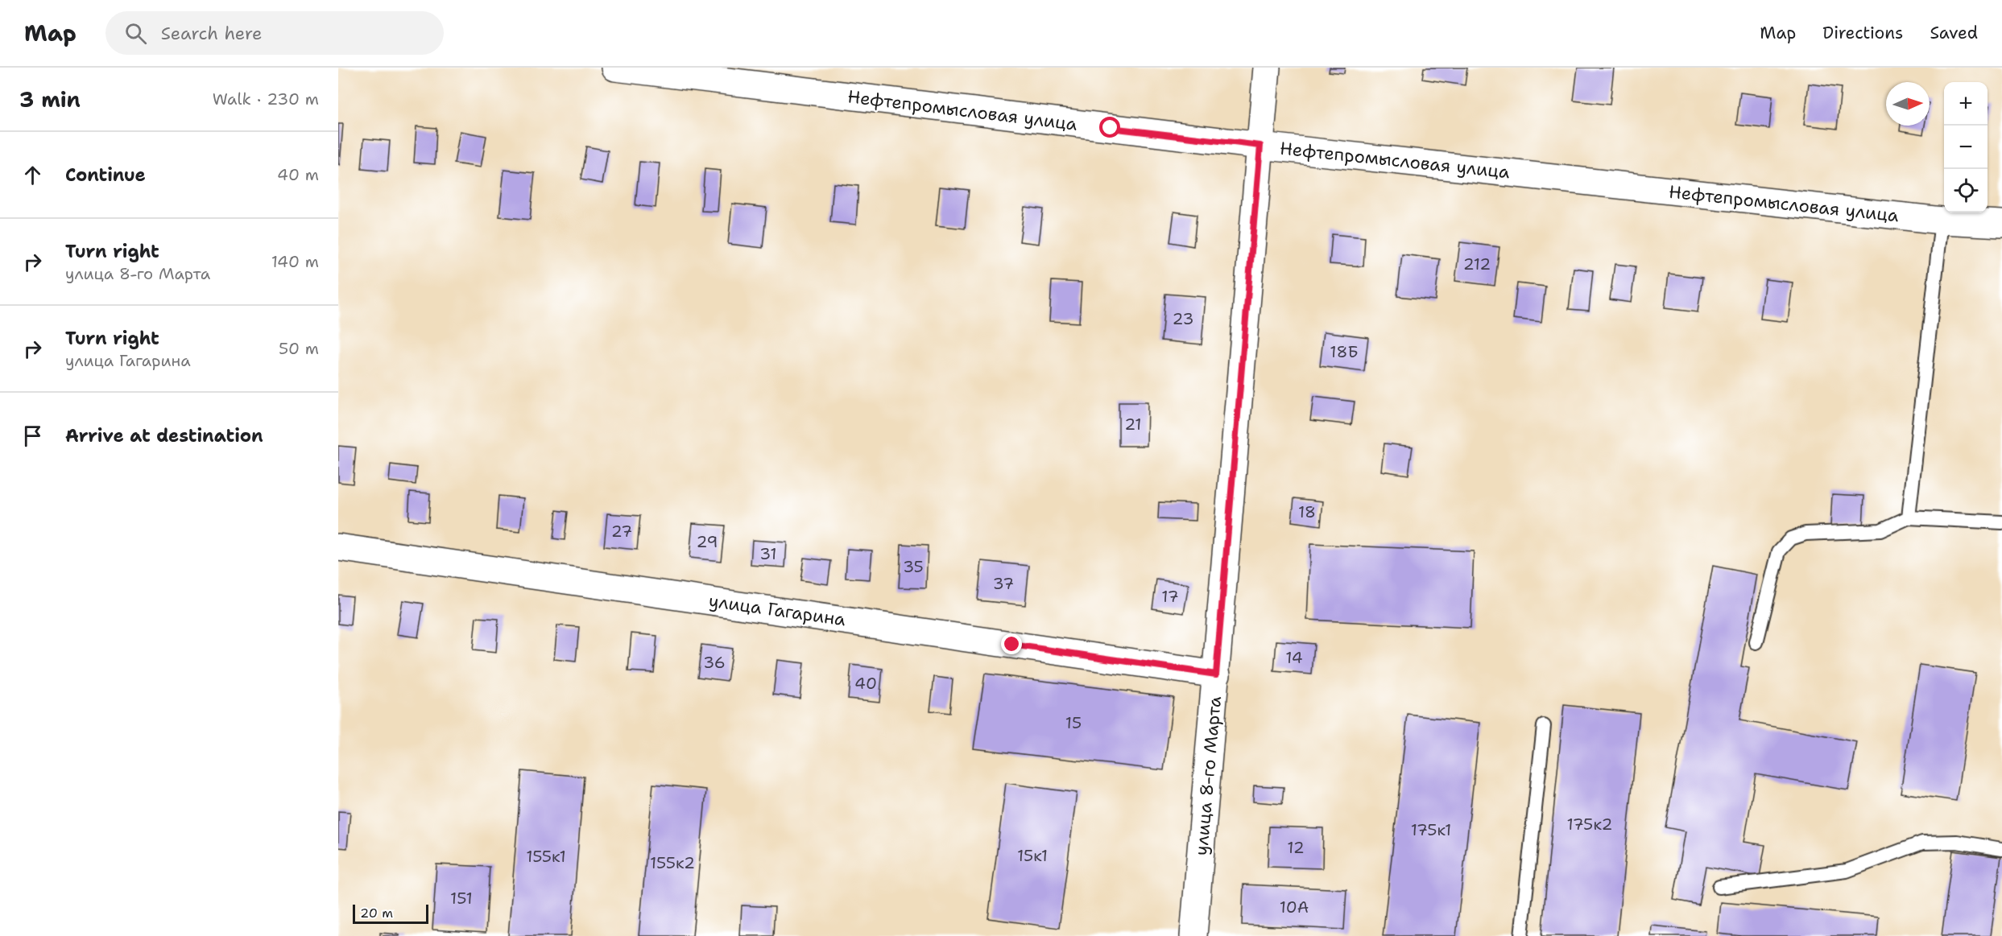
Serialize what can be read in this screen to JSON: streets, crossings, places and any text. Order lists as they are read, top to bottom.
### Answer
{
  "streets": {
    "street": ["Нефтепромысловая улица", "улица Гагарина", "улица 8-го Марта"]
  },
  "crossings": [
    ["Нефтепромысловая улица", "улица 8-го Марта"],
    ["улица Гагарина", "улица 8-го Марта"]
  ],
  "house_numbers": [
    "212",
    "23",
    "18Б",
    "21",
    "18",
    "27",
    "29",
    "31",
    "35",
    "37",
    "17",
    "14",
    "36",
    "40",
    "15",
    "175к2",
    "175к1",
    "12",
    "15к1",
    "155к1",
    "155к2",
    "151",
    "10А"
  ],
  "scale_bar": "20 m",
  "north": "right",
  "page": {
    "header": "Map",
    "search": "Search here",
    "nav": ["Map", "Directions", "Saved"],
    "heading": ["3 min", "Walk · 230 m"],
    "map_buttons": ["+", "−"],
    "list": [
      ["Continue", "40 m"],
      ["Turn right", "улица 8-го Марта", "140 m"],
      ["Turn right", "улица Гагарина", "50 m"],
      "Arrive at destination"
    ],
    "scale": "20 m"
  }
}
